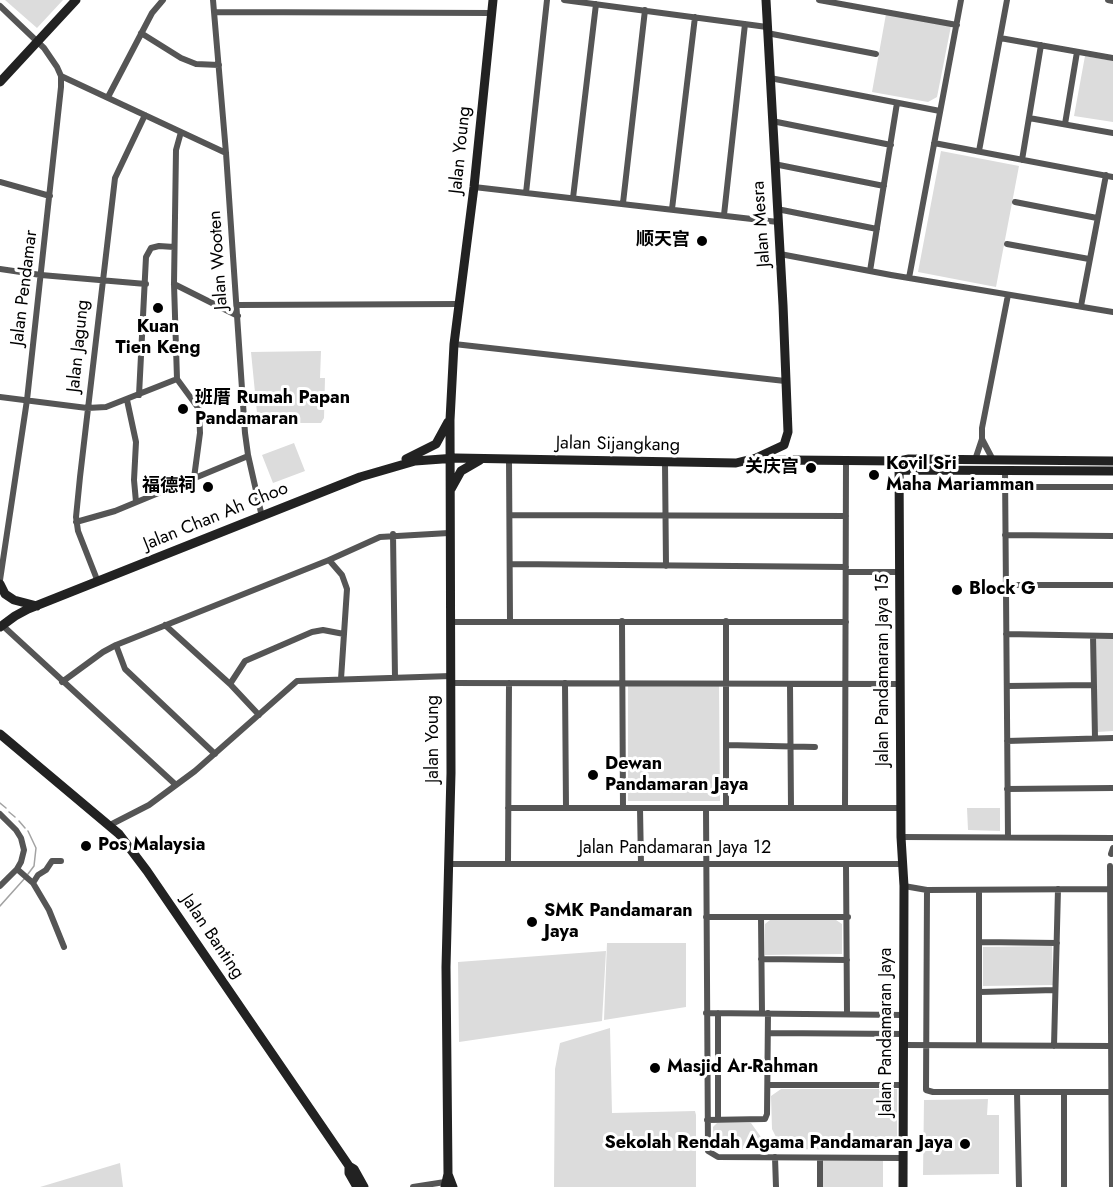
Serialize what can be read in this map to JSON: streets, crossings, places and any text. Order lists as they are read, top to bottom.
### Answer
{
  "streets": {
    "main road": [
      "Jalan Young",
      "Jalan Mesra",
      "Jalan Sijangkang",
      "Jalan Chan Ah Choo",
      "Jalan Pandamaran Jaya 15",
      "Jalan Banting",
      "Jalan Pandamaran Jaya"
    ],
    "street": [
      "Jalan Wooten",
      "Jalan Pendamar",
      "Jalan Jagung",
      "Jalan Pandamaran Jaya 12"
    ]
  },
  "crossings": [
    ["Jalan Young", "Jalan Sijangkang"],
    ["Jalan Young", "Jalan Chan Ah Choo"],
    ["Jalan Young", "Jalan Pandamaran Jaya 12"],
    ["Jalan Mesra", "Jalan Sijangkang"],
    ["Jalan Wooten", "Jalan Chan Ah Choo"],
    ["Jalan Jagung", "Jalan Chan Ah Choo"],
    ["Jalan Sijangkang", "Jalan Chan Ah Choo"],
    ["Jalan Pandamaran Jaya 15", "Jalan Pandamaran Jaya 12"],
    ["Jalan Pandamaran Jaya 15", "Jalan Pandamaran Jaya"]
  ],
  "places": [
    "顺天宫",
    "Kuan Tien Keng",
    "班厝 Rumah Papan Pandamaran",
    "关庆宫",
    "Kovil Sri Maha Mariamman",
    "福德祠",
    "Block G",
    "Dewan Pandamaran Jaya",
    "Pos Malaysia",
    "SMK Pandamaran Jaya",
    "Masjid Ar-Rahman",
    "Sekolah Rendah Agama Pandamaran Jaya"
  ]
}
